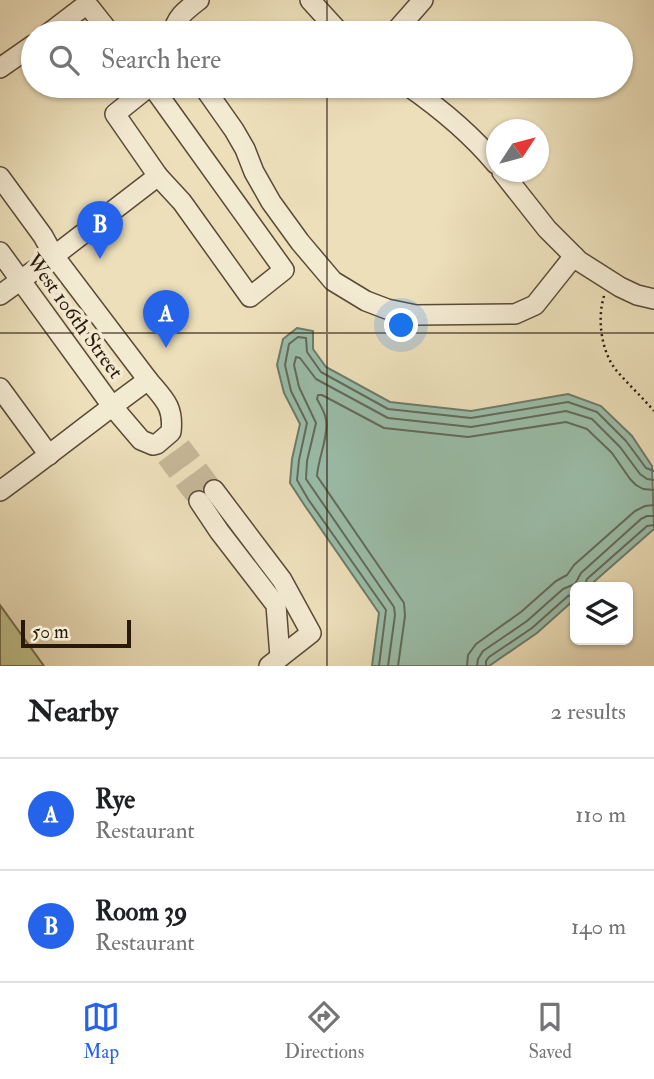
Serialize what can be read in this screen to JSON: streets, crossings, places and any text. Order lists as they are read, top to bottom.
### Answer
{
  "streets": {
    "street": ["West 106th Street"]
  },
  "scale_bar": "50 m",
  "north": "top right",
  "page": {
    "search": "Search here",
    "pins": ["B", "A"],
    "scale": "50 m",
    "heading": ["Nearby", "2 results"],
    "list": [
      {
        "mark": "A",
        "name": "Rye",
        "note": "Restaurant",
        "value": "110 m"
      },
      {
        "mark": "B",
        "name": "Room 39",
        "note": "Restaurant",
        "value": "140 m"
      }
    ],
    "nav": ["Map", "Directions", "Saved"]
  }
}
